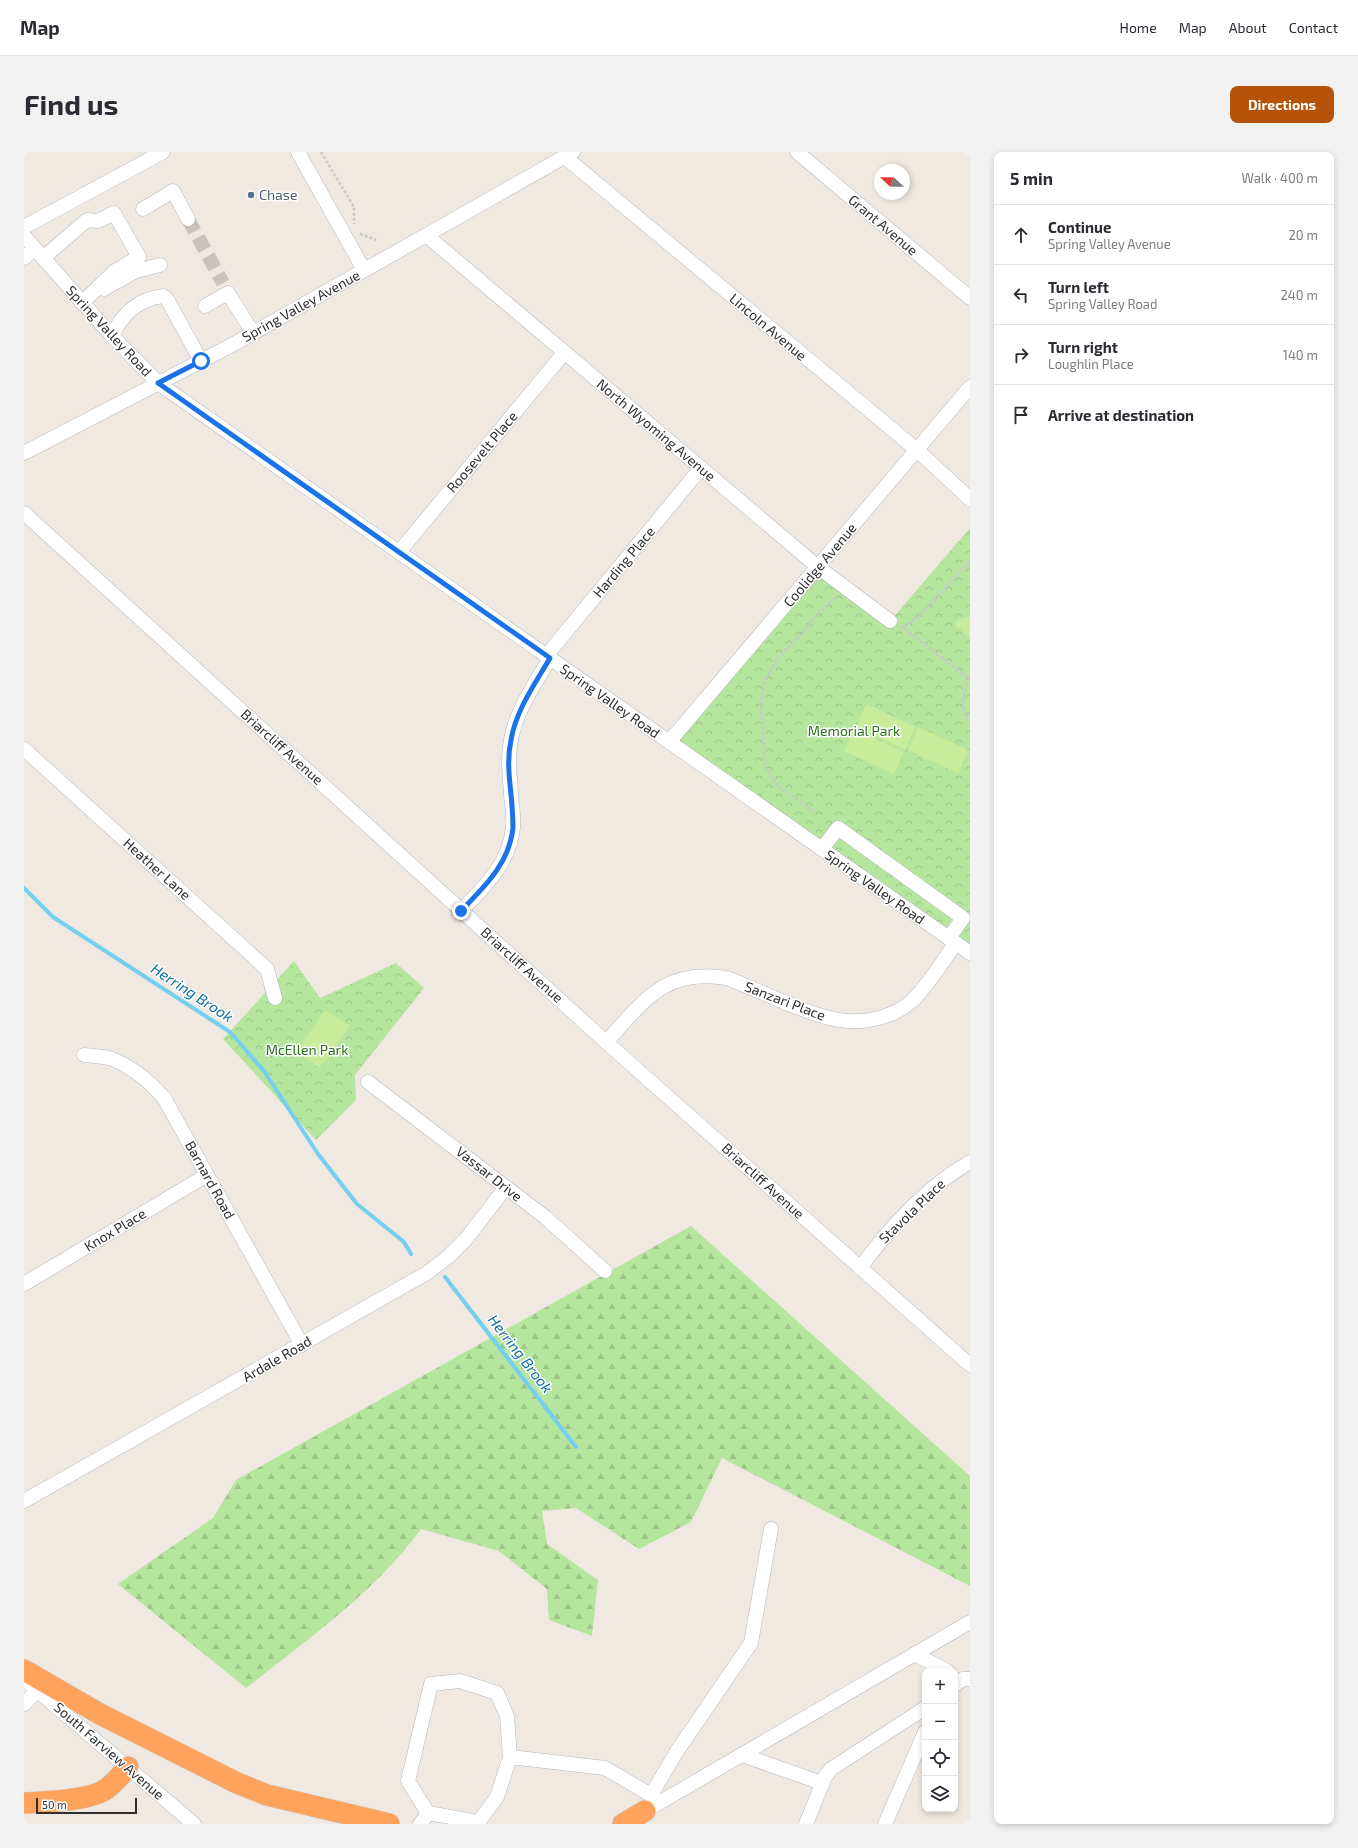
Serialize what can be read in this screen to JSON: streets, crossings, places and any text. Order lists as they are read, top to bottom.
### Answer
{
  "streets": {
    "street": [
      "Grant Avenue",
      "Spring Valley Avenue",
      "Lincoln Avenue",
      "Spring Valley Road",
      "North Wyoming Avenue",
      "Roosevelt Place",
      "Harding Place",
      "Coolidge Avenue",
      "Briarcliff Avenue",
      "Heather Lane",
      "Sanzari Place",
      "Vassar Drive",
      "Barnard Road",
      "Stavola Place",
      "Knox Place",
      "Ardale Road",
      "South Farview Avenue"
    ]
  },
  "crossings": [
    ["Spring Valley Avenue", "Lincoln Avenue"],
    ["Spring Valley Avenue", "Spring Valley Road"],
    ["Spring Valley Avenue", "North Wyoming Avenue"],
    ["Lincoln Avenue", "Coolidge Avenue"],
    ["Spring Valley Road", "Roosevelt Place"],
    ["Spring Valley Road", "Harding Place"],
    ["Spring Valley Road", "Coolidge Avenue"],
    ["Spring Valley Road", "Sanzari Place"],
    ["North Wyoming Avenue", "Roosevelt Place"],
    ["North Wyoming Avenue", "Harding Place"],
    ["North Wyoming Avenue", "Coolidge Avenue"],
    ["Harding Place", "Briarcliff Avenue"],
    ["Briarcliff Avenue", "Sanzari Place"],
    ["Briarcliff Avenue", "Stavola Place"],
    ["Vassar Drive", "Ardale Road"],
    ["Barnard Road", "Knox Place"],
    ["Barnard Road", "Ardale Road"]
  ],
  "water": ["Herring Brook"],
  "parks": ["Memorial Park", "McEllen Park"],
  "places": ["Chase"],
  "scale_bar": "50 m",
  "north": "left",
  "page": {
    "header": "Map",
    "nav": [
      "Home",
      "Map",
      "About",
      "Contact"
    ],
    "buttons": "Directions",
    "title": "Find us",
    "heading": ["5 min", "Walk · 400 m"],
    "list": [
      ["Continue", "Spring Valley Avenue", "20 m"],
      ["Turn left", "Spring Valley Road", "240 m"],
      ["Turn right", "Loughlin Place", "140 m"],
      "Arrive at destination"
    ],
    "map_buttons": ["+", "−"],
    "scale": "50 m"
  }
}
